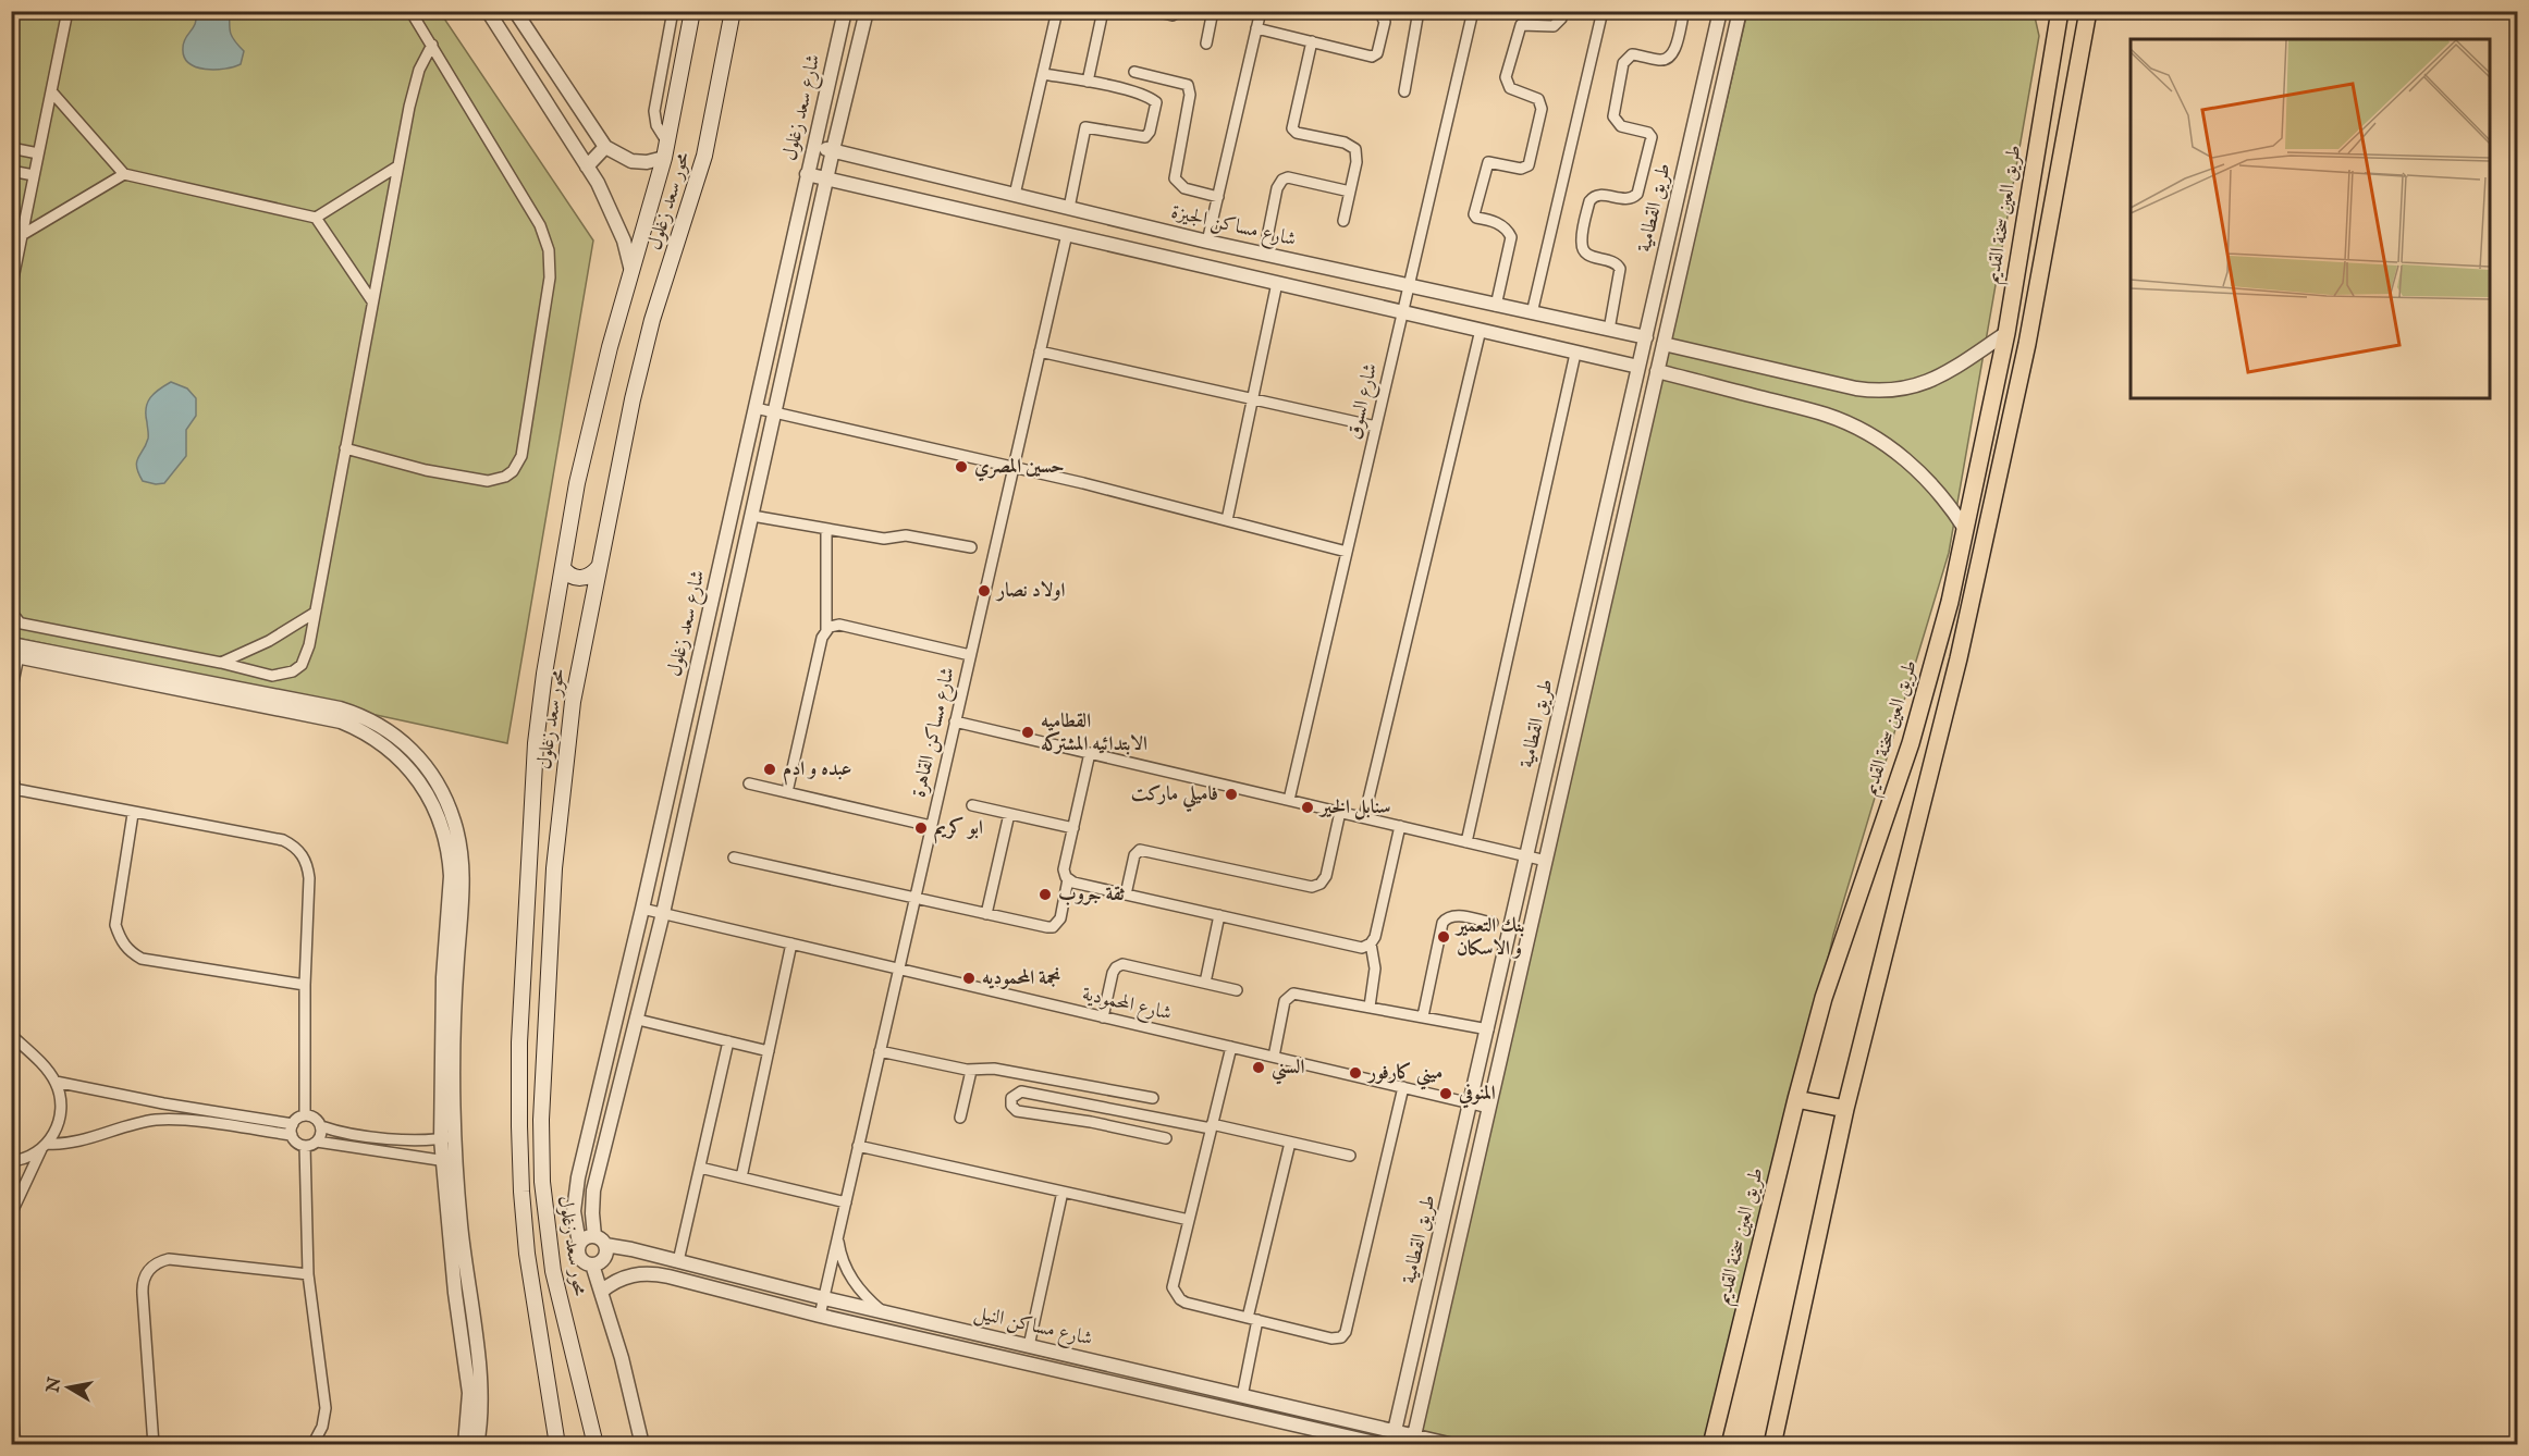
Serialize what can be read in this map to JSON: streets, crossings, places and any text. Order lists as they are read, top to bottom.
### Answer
{
  "streets": {
    "main road": ["محور سعد زغلول", "طريق العين سخنة القديم"],
    "street": [
      "شارع سعد زغلول",
      "طريق القطامية",
      "شارع مساكن الجيزة",
      "شارع السوق",
      "شارع مساكن القاهرة",
      "شارع المحمودية",
      "شارع مساكن النيل"
    ]
  },
  "crossings": [
    ["شارع سعد زغلول", "شارع مساكن الجيزة"],
    ["شارع سعد زغلول", "شارع المحمودية"],
    ["شارع سعد زغلول", "شارع مساكن النيل"],
    ["طريق القطامية", "شارع مساكن الجيزة"],
    ["طريق القطامية", "شارع المحمودية"],
    ["طريق القطامية", "شارع مساكن النيل"],
    ["شارع مساكن الجيزة", "شارع السوق"],
    ["شارع مساكن القاهرة", "شارع المحمودية"],
    ["شارع مساكن القاهرة", "شارع مساكن النيل"]
  ],
  "places": [
    "حسين المصري",
    "اولاد نصار",
    "القطاميه الابتدائيه المشتركه",
    "عبده و ادم",
    "فاميلي ماركت",
    "سنابل الخير",
    "ابو كريم",
    "ثقة جروب",
    "بنك التعمير و الاسكان",
    "نجمة المحموديه",
    "السني",
    "ميني كارفور",
    "المنوفي"
  ],
  "north": "left"
}
